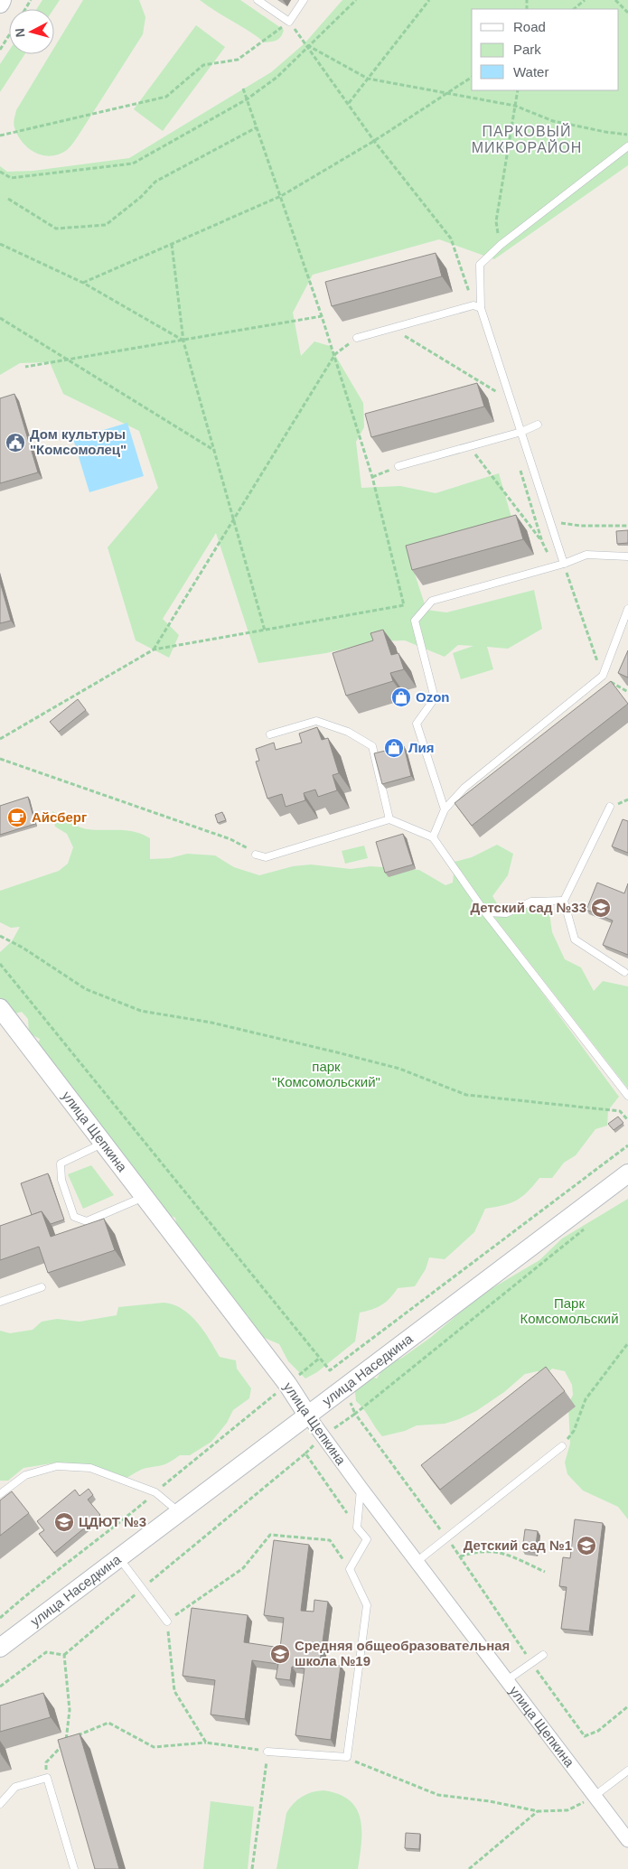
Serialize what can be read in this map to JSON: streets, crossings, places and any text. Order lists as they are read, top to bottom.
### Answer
{
  "streets": {
    "main road": ["улица Щепкина", "улица Наседкина"]
  },
  "crossings": [
    ["улица Щепкина", "улица Наседкина"]
  ],
  "districts": ["ПАРКОВЫЙ МИКРОРАЙОН"],
  "parks": ["парк \"Комсомольский\"", "Парк Комсомольский"],
  "places": {
    "public building": ["Дом культуры \"Комсомолец\""],
    "shop": ["Ozon", "Лия"],
    "cafe": ["Айсберг"],
    "school or university": [
      "Детский сад №33",
      "ЦДЮТ №3",
      "Детский сад №1",
      "Средняя общеобразовательная школа №19"
    ]
  },
  "legend": ["Road", "Park", "Water"],
  "north": "left"
}
